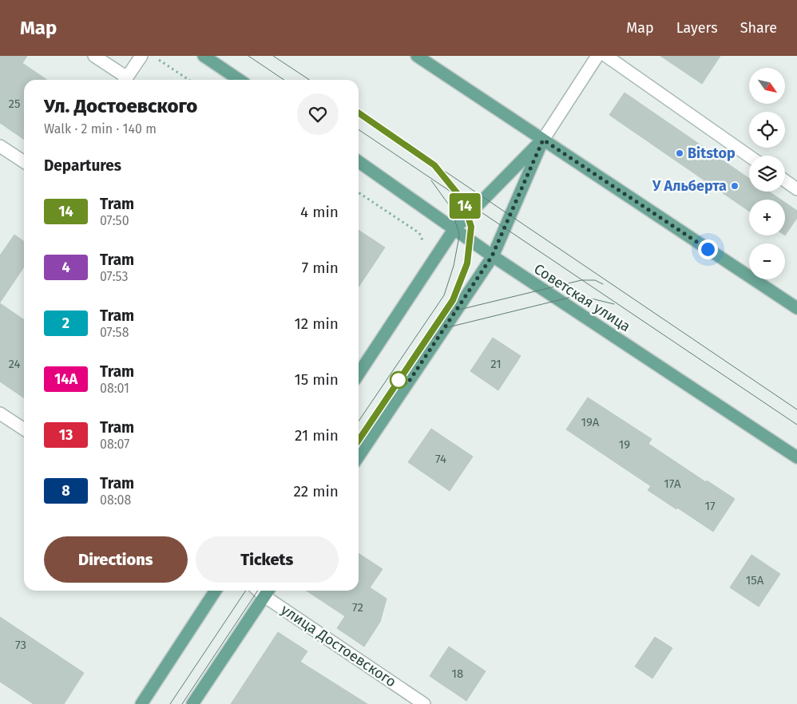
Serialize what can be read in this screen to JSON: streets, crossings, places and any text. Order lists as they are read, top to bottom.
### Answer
{
  "streets": {
    "main road": ["Советская улица"],
    "street": ["улица Достоевского"]
  },
  "places": ["Bitstop", "У Альберта"],
  "lines": ["tram line 14"],
  "house_numbers": [
    "25",
    "24",
    "21",
    "19А",
    "19",
    "74",
    "17А",
    "17",
    "15А",
    "72",
    "73",
    "18"
  ],
  "north": "bottom right",
  "page": {
    "header": "Map",
    "nav": ["Map", "Layers", "Share"],
    "on_map": "14",
    "map_buttons": ["+", "−"],
    "heading": [
      ["Ул. Достоевского", "Walk · 2 min · 140 m"],
      "Departures"
    ],
    "list": [
      {
        "mark": "14",
        "name": "Tram",
        "note": "07:50",
        "value": "4 min"
      },
      {
        "mark": "4",
        "name": "Tram",
        "note": "07:53",
        "value": "7 min"
      },
      {
        "mark": "2",
        "name": "Tram",
        "note": "07:58",
        "value": "12 min"
      },
      {
        "mark": "14А",
        "name": "Tram",
        "note": "08:01",
        "value": "15 min"
      },
      {
        "mark": "13",
        "name": "Tram",
        "note": "08:07",
        "value": "21 min"
      },
      {
        "mark": "8",
        "name": "Tram",
        "note": "08:08",
        "value": "22 min"
      }
    ],
    "buttons": ["Directions", "Tickets"]
  }
}
